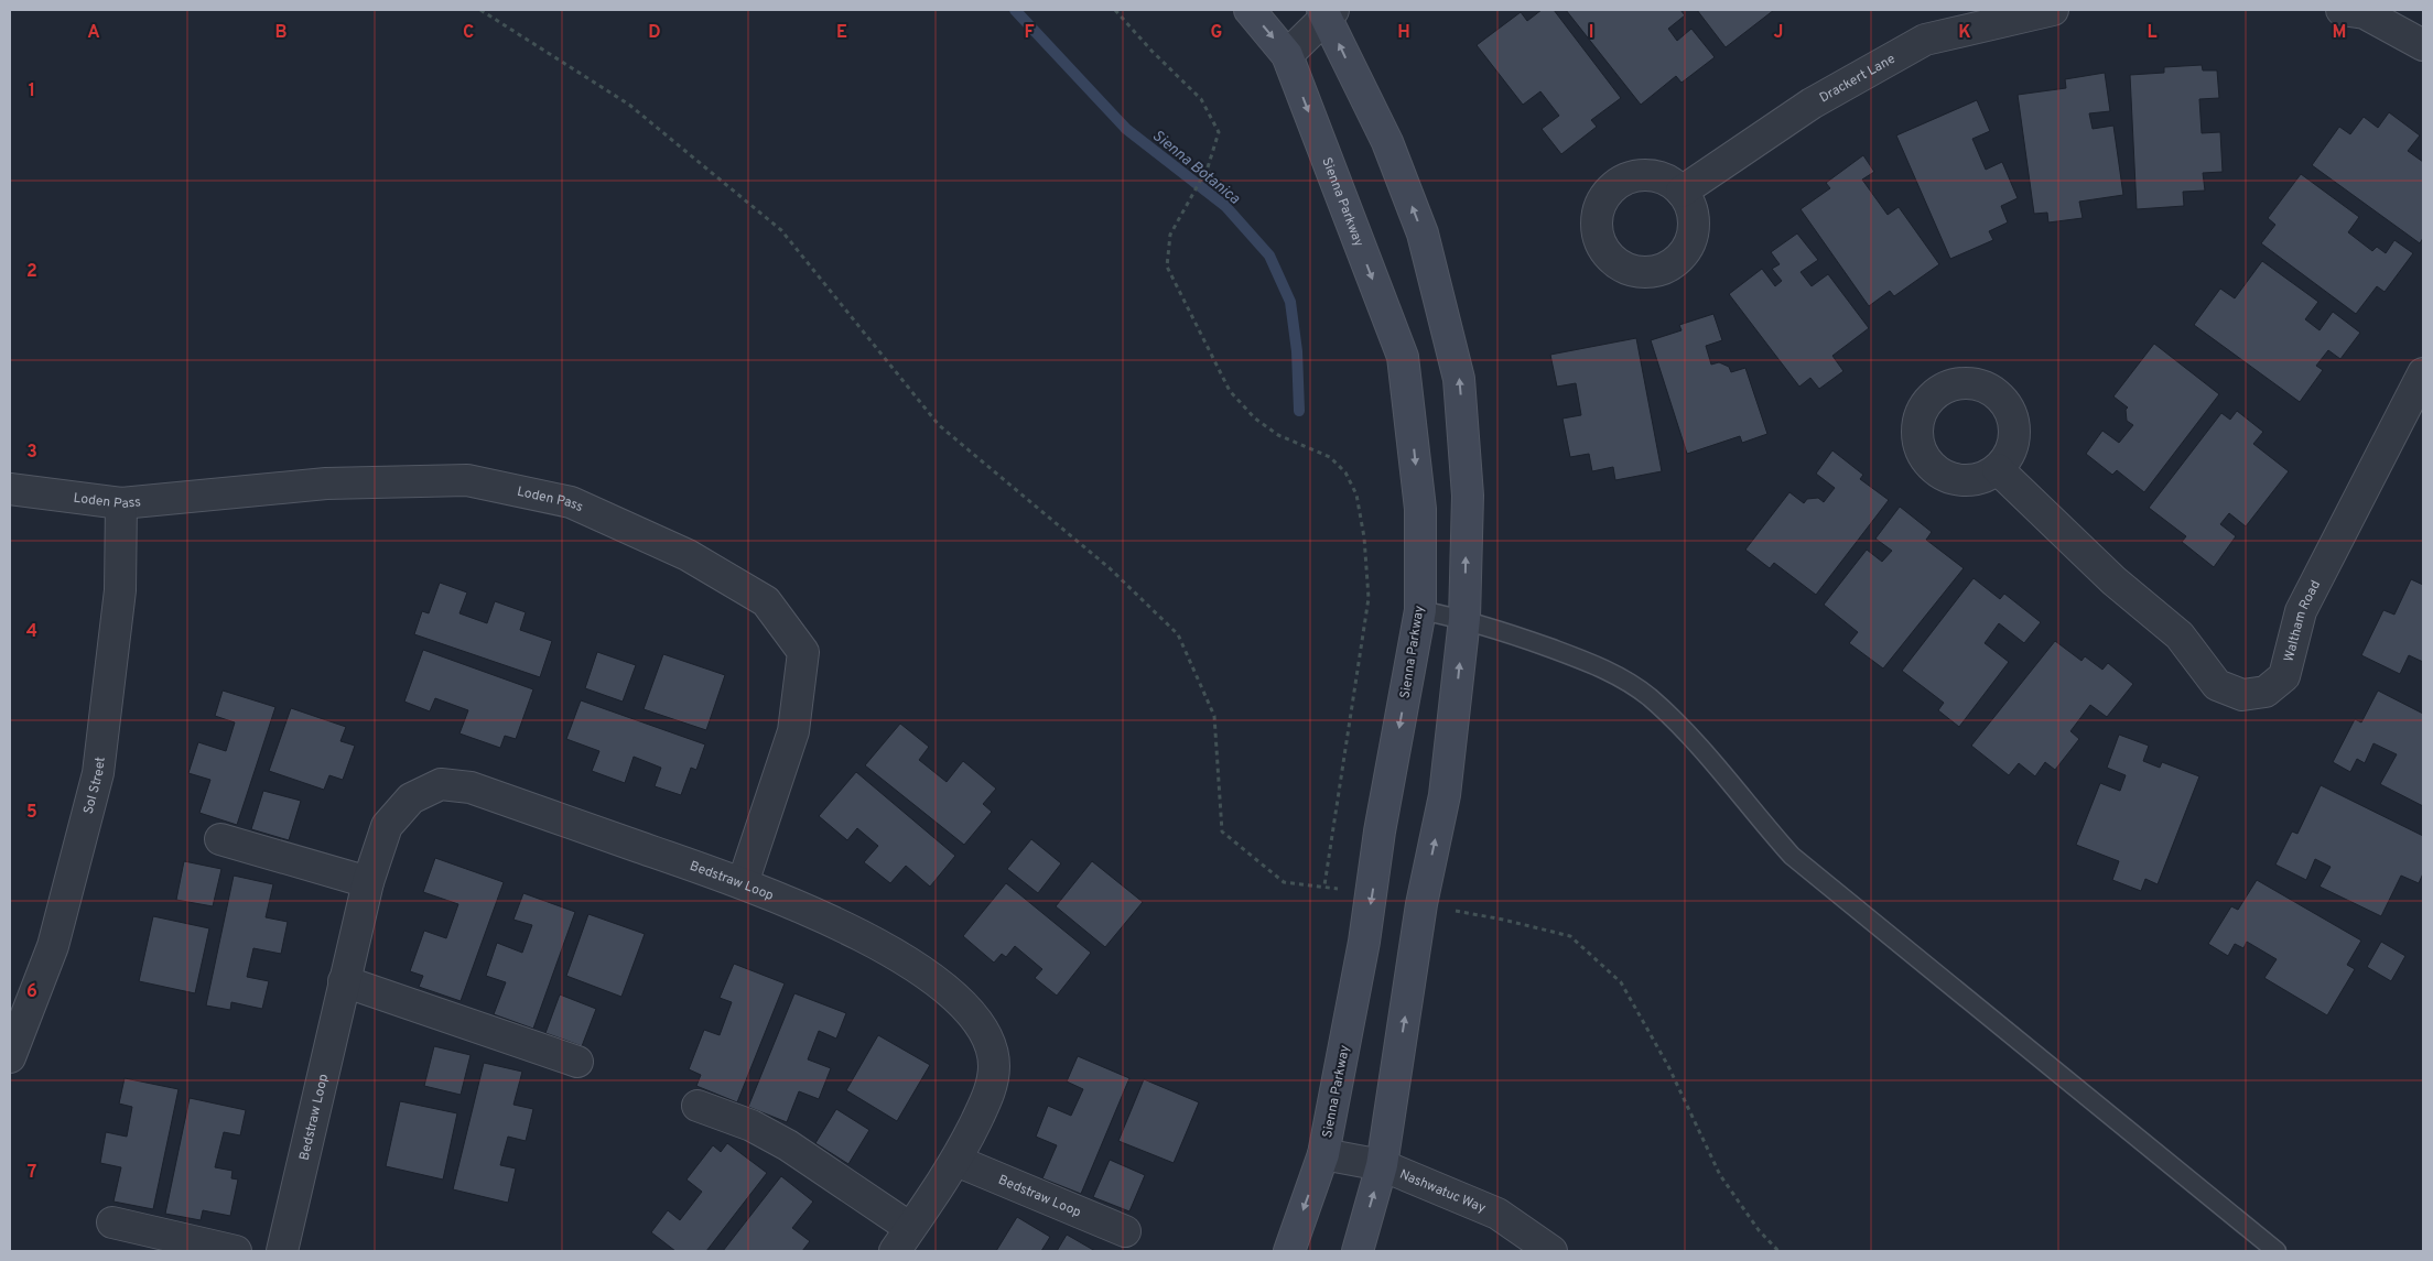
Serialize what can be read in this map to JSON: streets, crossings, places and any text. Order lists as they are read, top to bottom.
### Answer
{
  "streets": {
    "main road": ["Sienna Parkway"],
    "street": [
      "Drackert Lane",
      "Loden Pass",
      "Waltham Road",
      "Sol Street",
      "Bedstraw Loop",
      "Nashwatuc Way"
    ]
  },
  "crossings": [
    ["Sienna Parkway", "Nashwatuc Way"],
    ["Loden Pass", "Sol Street"],
    ["Loden Pass", "Bedstraw Loop"]
  ],
  "water": ["Sienna Botanica"],
  "grid": {
    "columns": [
      "A",
      "B",
      "C",
      "D",
      "E",
      "F",
      "G",
      "H",
      "I",
      "J",
      "K",
      "L",
      "M"
    ],
    "rows": [
      "1",
      "2",
      "3",
      "4",
      "5",
      "6",
      "7"
    ]
  }
}
